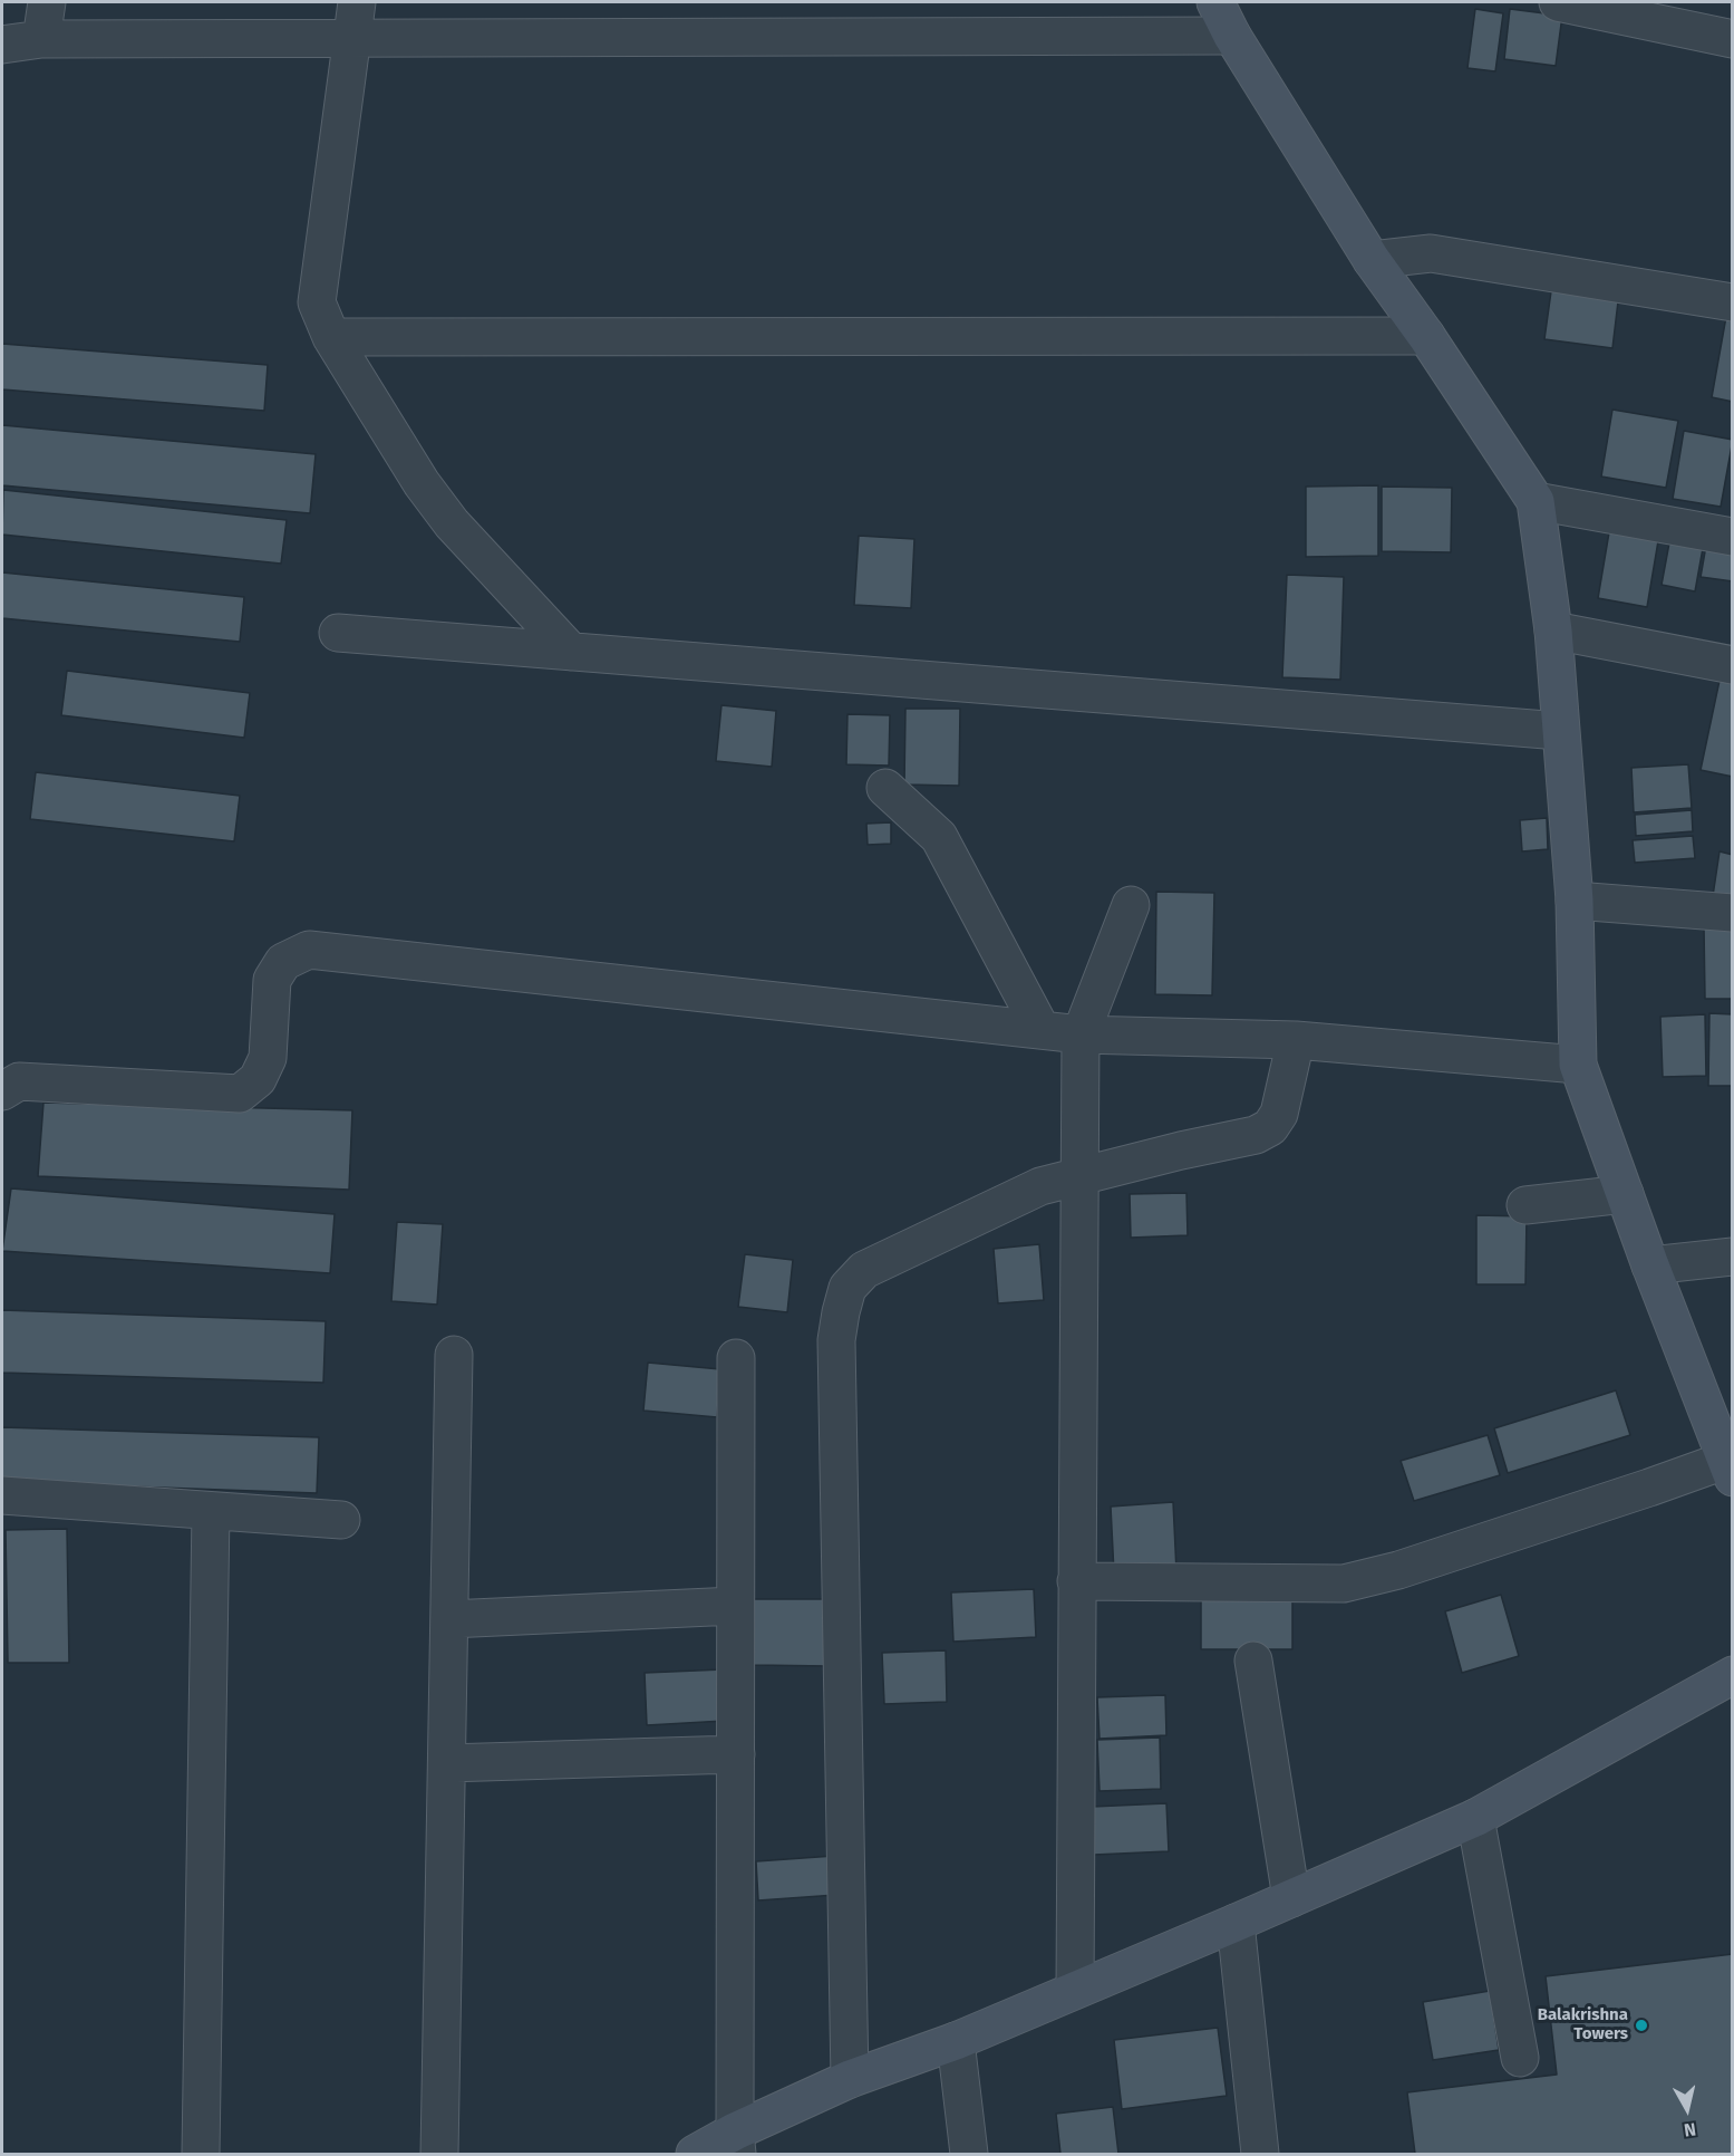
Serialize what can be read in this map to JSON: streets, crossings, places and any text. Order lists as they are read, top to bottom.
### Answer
{
  "places": ["Balakrishna Towers"],
  "north": "bottom"
}
